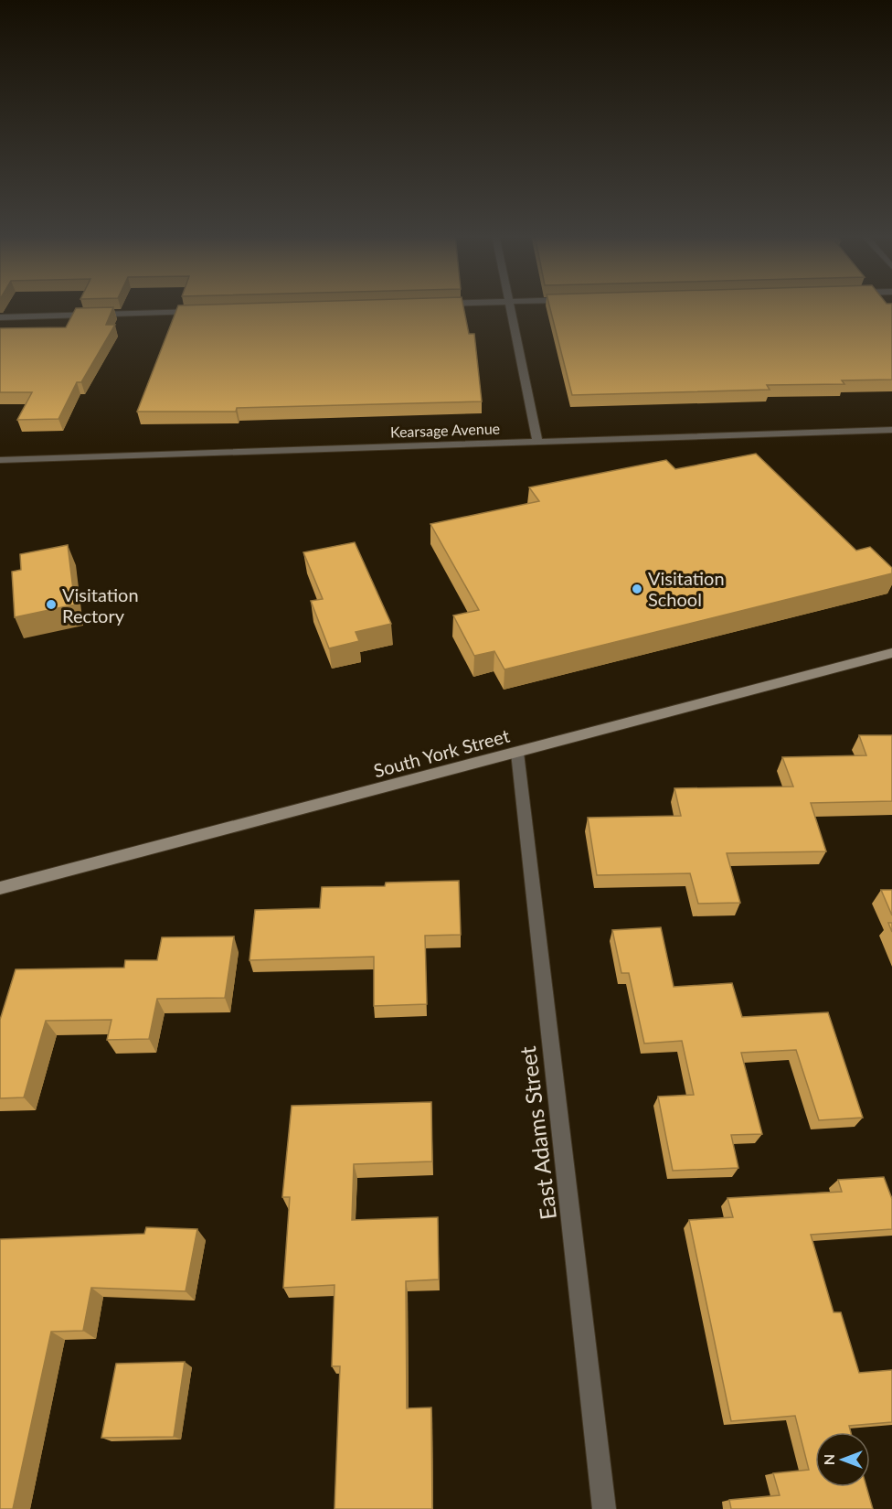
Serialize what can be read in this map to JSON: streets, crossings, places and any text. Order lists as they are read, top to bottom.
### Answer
{
  "streets": {
    "main road": ["South York Street"],
    "street": ["Kearsage Avenue", "East Adams Street"]
  },
  "crossings": [
    ["South York Street", "East Adams Street"]
  ],
  "places": ["Visitation School", "Visitation Rectory"],
  "north": "left"
}
